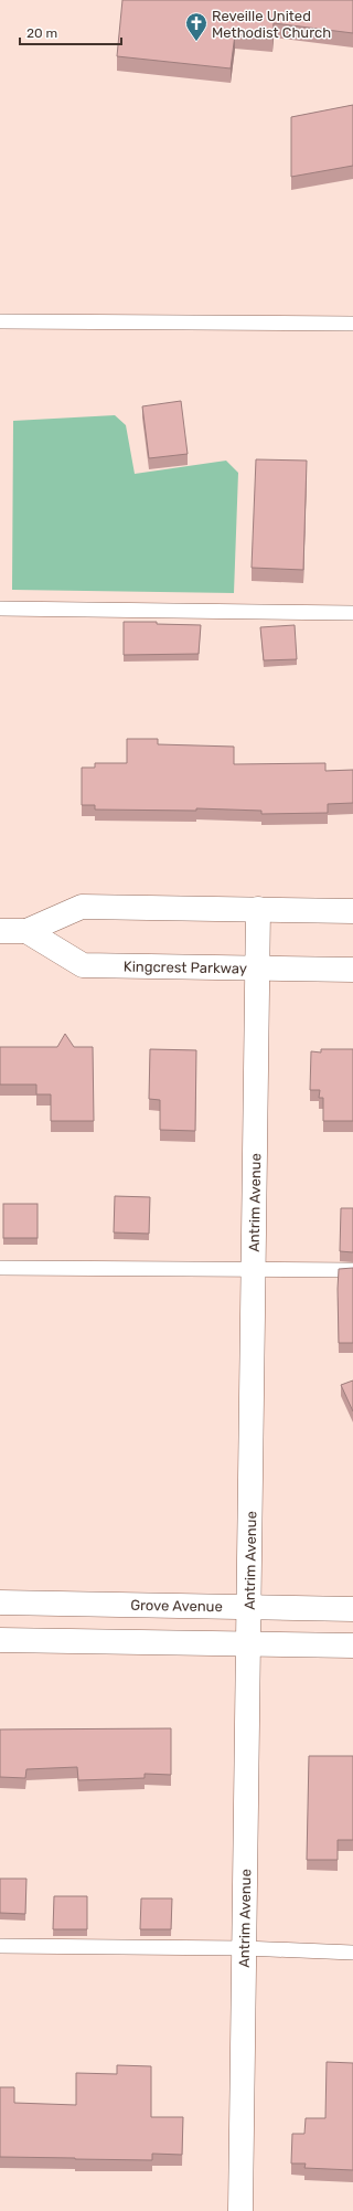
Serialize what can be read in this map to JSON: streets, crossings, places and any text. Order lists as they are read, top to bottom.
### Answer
{
  "streets": {
    "street": ["Kingcrest Parkway", "Antrim Avenue", "Grove Avenue"]
  },
  "crossings": [
    ["Kingcrest Parkway", "Antrim Avenue"],
    ["Antrim Avenue", "Grove Avenue"]
  ],
  "places": {
    "church": ["Reveille United Methodist Church"]
  },
  "scale_bar": "20 m"
}
